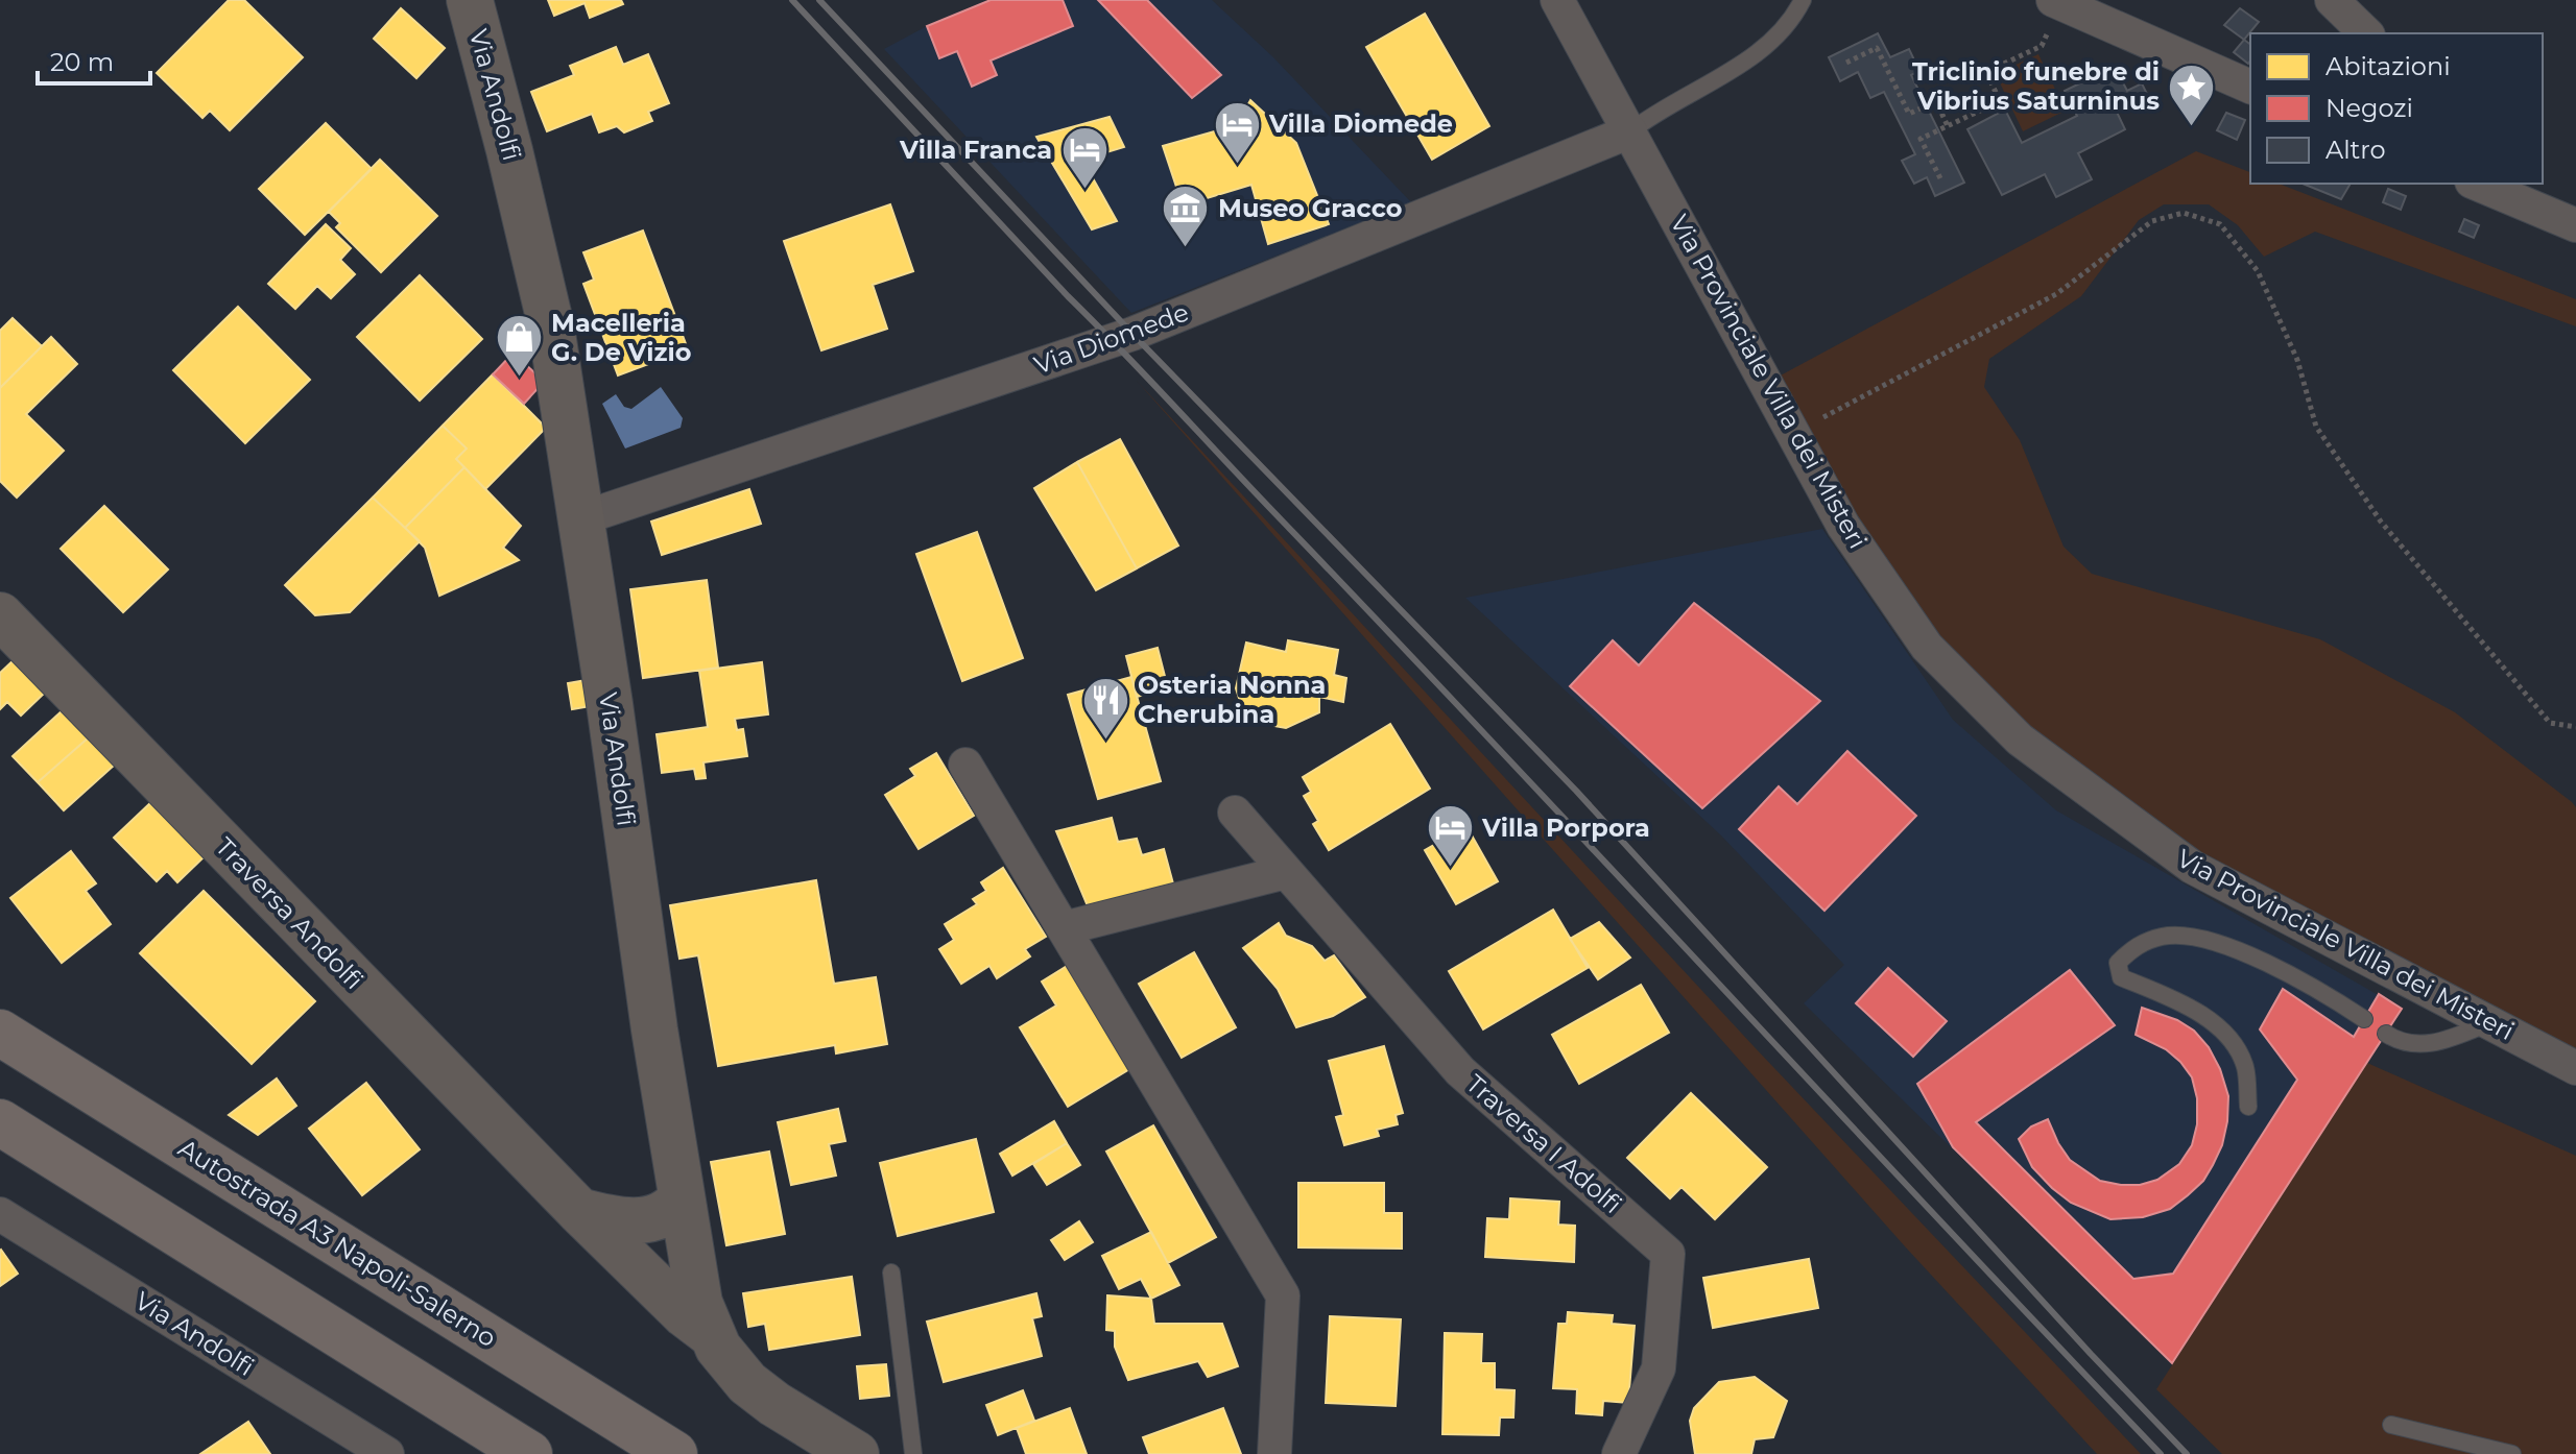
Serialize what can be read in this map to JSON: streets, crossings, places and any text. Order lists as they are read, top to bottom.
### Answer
{
  "streets": {
    "highway": ["Autostrada A3 Napoli-Salerno"],
    "street": [
      "Via Andolfi",
      "Via Diomede",
      "Via Provinciale Villa dei Misteri",
      "Traversa Andolfi",
      "Traversa I Adolfi"
    ]
  },
  "crossings": [
    ["Via Andolfi", "Via Diomede"],
    ["Via Andolfi", "Traversa Andolfi"],
    ["Via Diomede", "Via Provinciale Villa dei Misteri"]
  ],
  "places": {
    "place": ["Triclinio funebre di Vibrius Saturninus"],
    "hotel": ["Villa Diomede", "Villa Franca", "Villa Porpora"],
    "museum": ["Museo Gracco"],
    "shop": ["Macelleria G. De Vizio"],
    "restaurant": ["Osteria Nonna Cherubina"]
  },
  "legend": ["Abitazioni", "Negozi", "Altro"],
  "scale_bar": "20 m"
}
